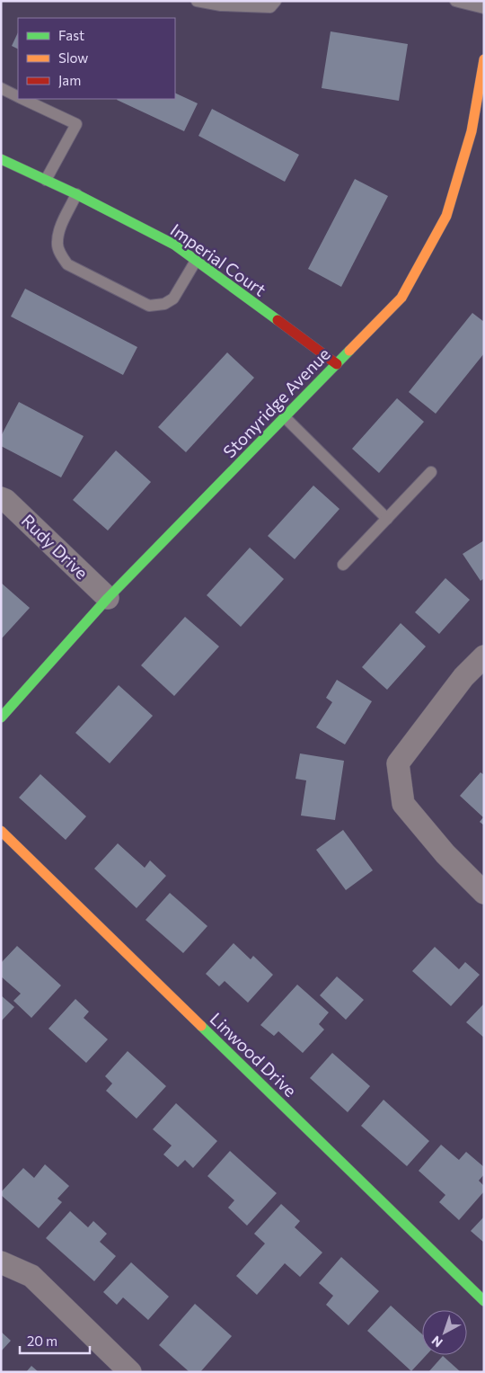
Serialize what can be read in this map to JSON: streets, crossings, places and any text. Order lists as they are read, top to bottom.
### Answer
{
  "streets": {
    "street": [
      "Imperial Court",
      "Stonyridge Avenue",
      "Rudy Drive",
      "Linwood Drive"
    ]
  },
  "crossings": [
    ["Imperial Court", "Stonyridge Avenue"],
    ["Stonyridge Avenue", "Rudy Drive"]
  ],
  "legend": ["Fast", "Slow", "Jam"],
  "scale_bar": "20 m",
  "north": "bottom left"
}
